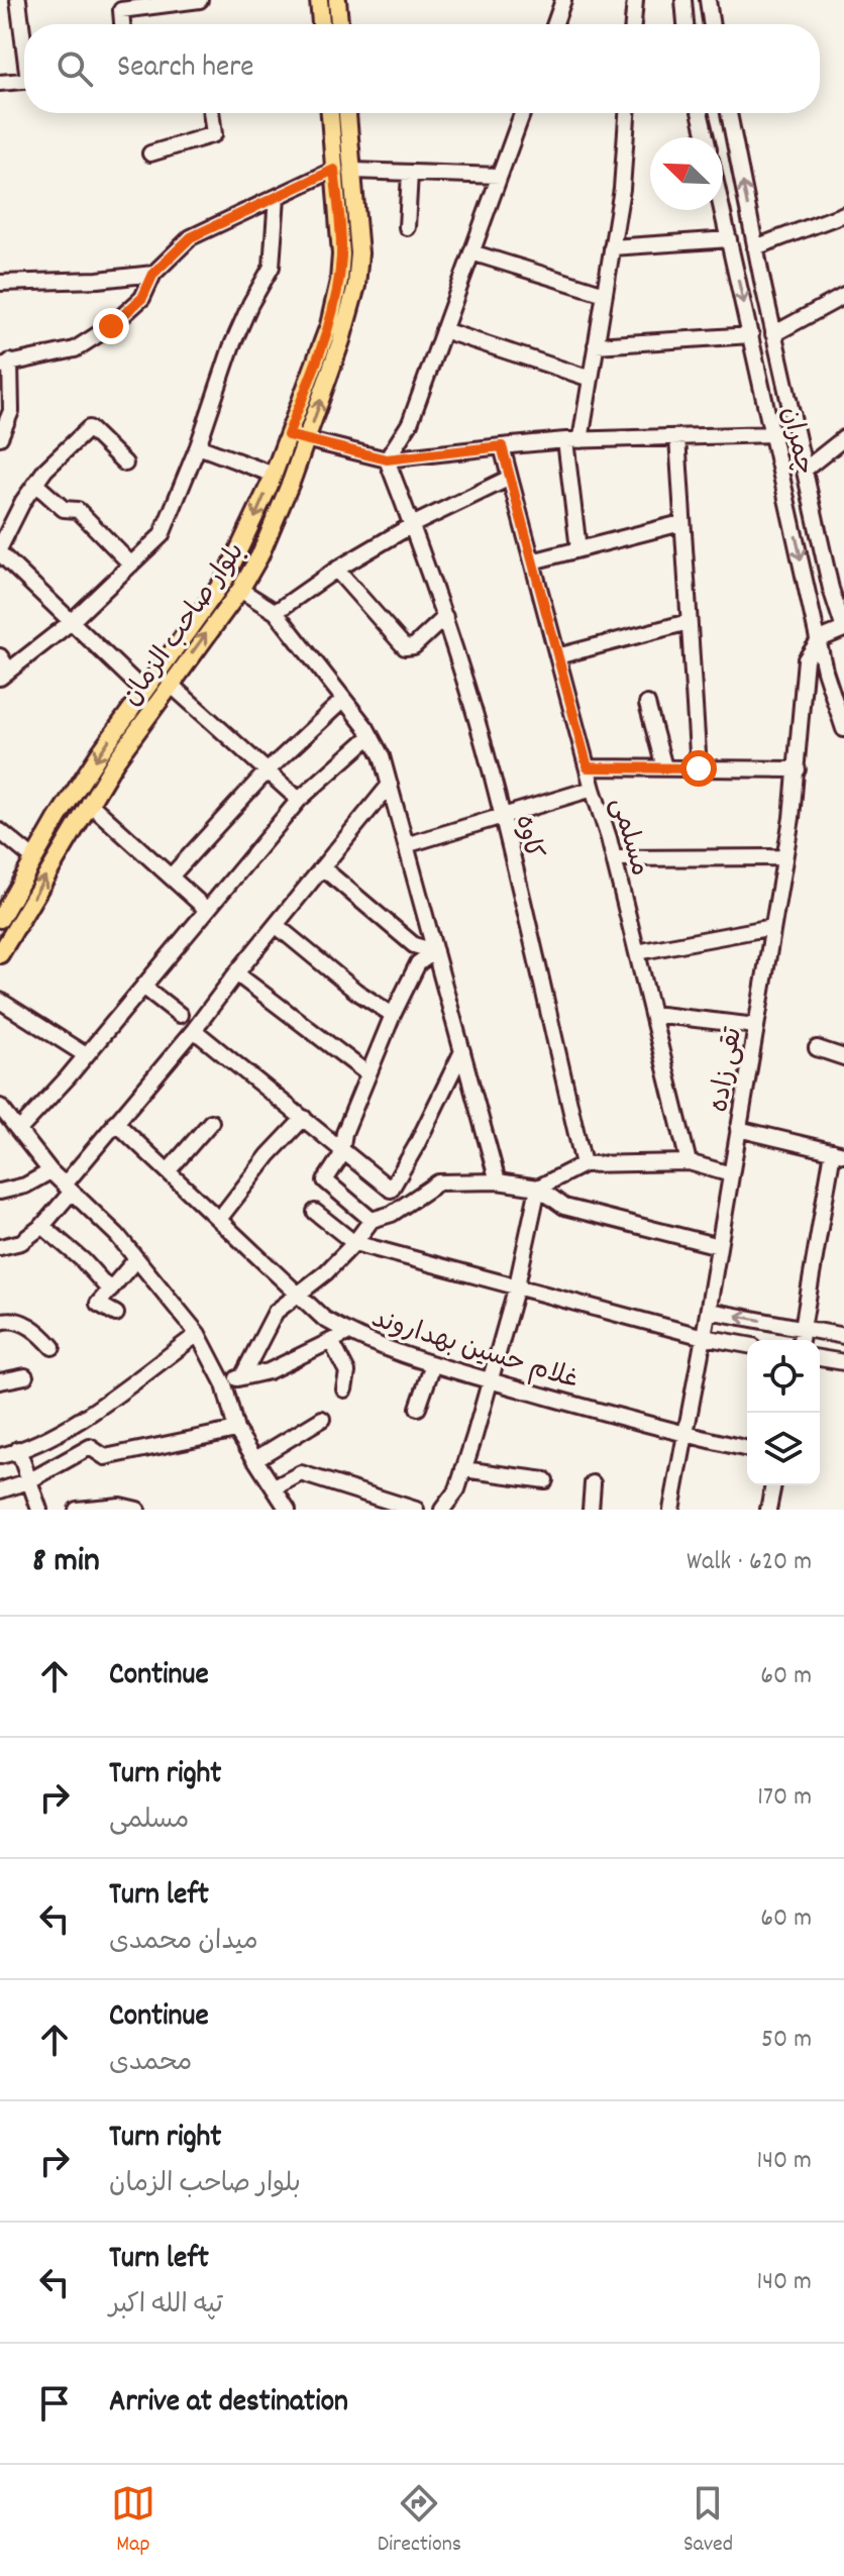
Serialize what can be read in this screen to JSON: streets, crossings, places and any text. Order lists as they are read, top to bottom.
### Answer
{
  "streets": {
    "main road": ["بلوار صاحب الزمان"],
    "street": [
      "چمران",
      "کاوه",
      "مسلمی",
      "تقی زاده",
      "غلام حسین بهداروند"
    ]
  },
  "crossings": [
    ["چمران", "تقی زاده"],
    ["تقی زاده", "غلام حسین بهداروند"]
  ],
  "north": "top left",
  "page": {
    "search": "Search here",
    "heading": ["8 min", "Walk · 620 m"],
    "list": [
      ["Continue", "60 m"],
      ["Turn right", "مسلمی", "170 m"],
      ["Turn left", "میدان محمدی", "60 m"],
      ["Continue", "محمدی", "50 m"],
      ["Turn right", "بلوار صاحب الزمان", "140 m"],
      ["Turn left", "تپه الله اکبر", "140 m"],
      "Arrive at destination"
    ],
    "nav": ["Map", "Directions", "Saved"]
  }
}
